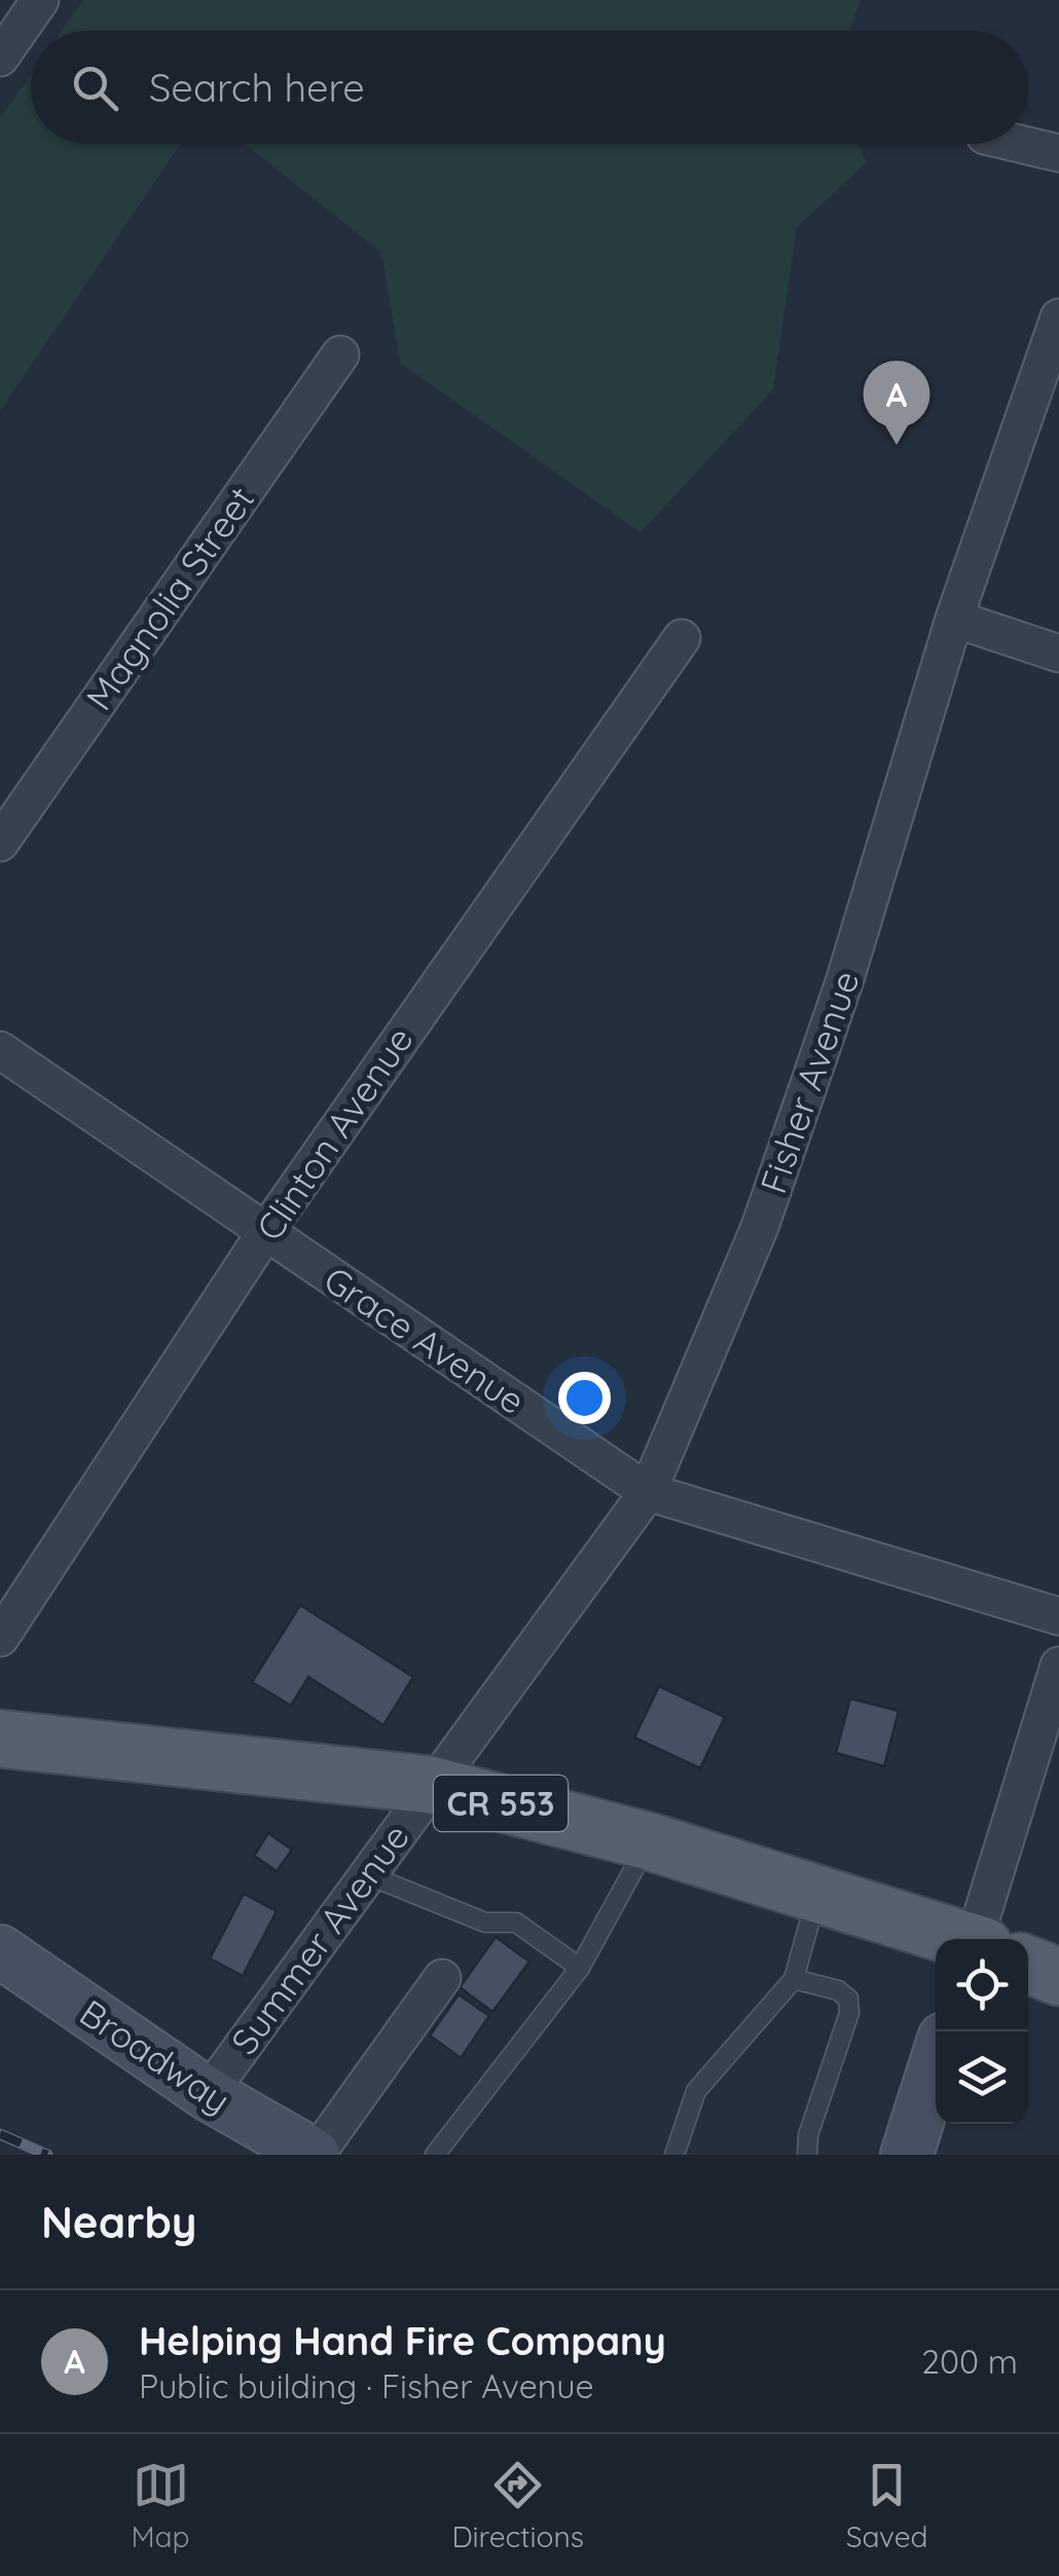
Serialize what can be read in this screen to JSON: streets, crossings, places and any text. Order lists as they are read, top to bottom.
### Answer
{
  "streets": {
    "main road": ["CR 553", "Broadway"],
    "street": [
      "Magnolia Street",
      "Fisher Avenue",
      "Clinton Avenue",
      "Grace Avenue",
      "Summer Avenue"
    ]
  },
  "crossings": [
    ["Fisher Avenue", "Grace Avenue"],
    ["Fisher Avenue", "CR 553"],
    ["Fisher Avenue", "Summer Avenue"],
    ["Clinton Avenue", "Grace Avenue"],
    ["CR 553", "Summer Avenue"],
    ["Summer Avenue", "Broadway"]
  ],
  "page": {
    "search": "Search here",
    "pins": "A",
    "heading": "Nearby",
    "list": [
      {
        "mark": "A",
        "name": "Helping Hand Fire Company",
        "note": "Public building · Fisher Avenue",
        "value": "200 m"
      }
    ],
    "nav": ["Map", "Directions", "Saved"]
  }
}
